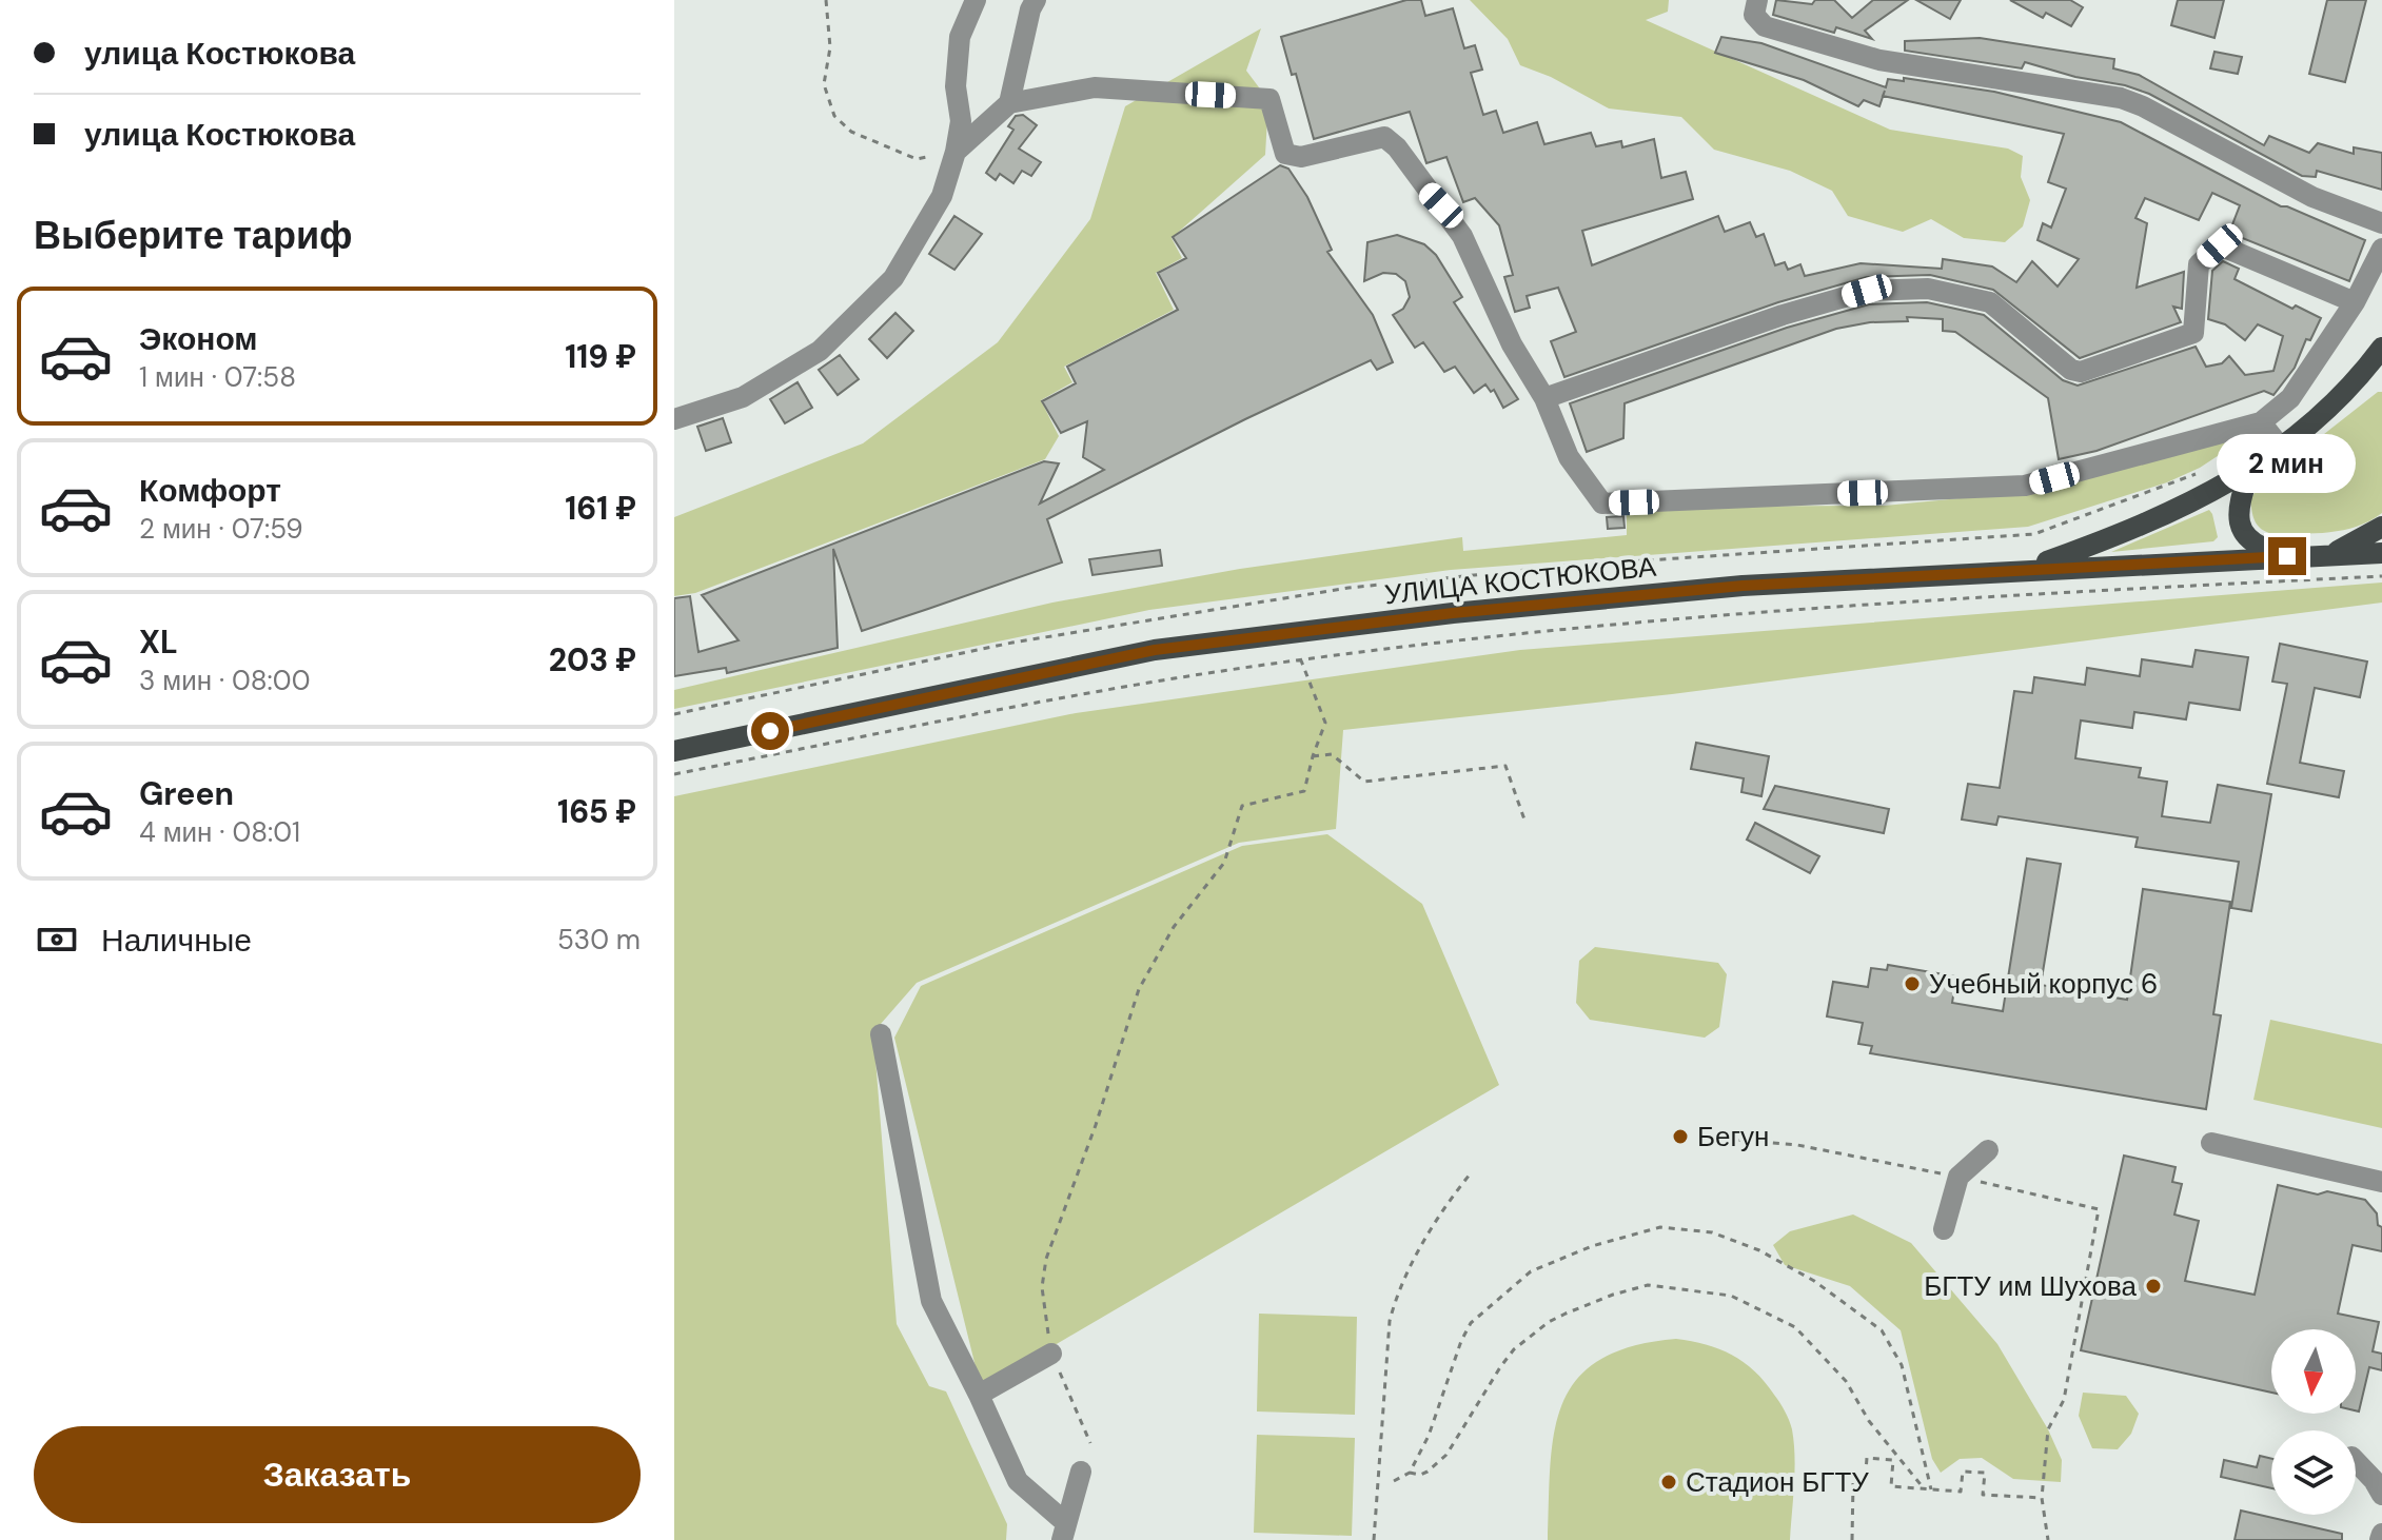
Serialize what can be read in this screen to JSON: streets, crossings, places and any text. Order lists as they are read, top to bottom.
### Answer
{
  "streets": {
    "main road": ["УЛИЦА КОСТЮКОВА"]
  },
  "places": [
    "Учебный корпус 6",
    "Бегун",
    "БГТУ им Шухова",
    "Стадион БГТУ"
  ],
  "north": "bottom",
  "page": {
    "banner": ["улица Костюкова", "улица Костюкова"],
    "heading": "Выберите тариф",
    "list": [
      {
        "name": "Эконом",
        "note": "1 мин · 07:58",
        "value": "119 ₽"
      },
      {
        "name": "Комфорт",
        "note": "2 мин · 07:59",
        "value": "161 ₽"
      },
      {
        "name": "XL",
        "note": "3 мин · 08:00",
        "value": "203 ₽"
      },
      {
        "name": "Green",
        "note": "4 мин · 08:01",
        "value": "165 ₽"
      }
    ],
    "bubble": "2 мин",
    "pay": ["Наличные", "530 m"],
    "buttons": "Заказать"
  }
}
